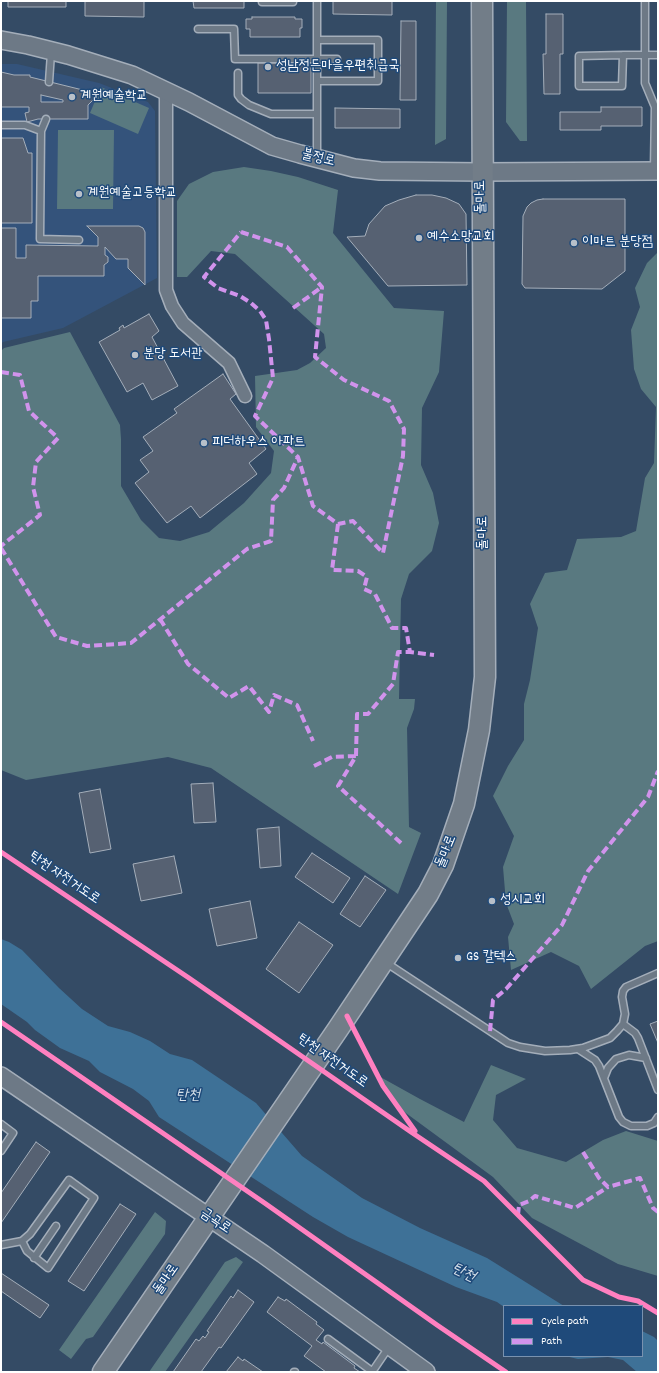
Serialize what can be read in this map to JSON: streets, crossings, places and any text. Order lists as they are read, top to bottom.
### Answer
{
  "streets": {
    "main road": ["불정로", "돌마로", "금곡로"],
    "cycle path": ["탄천 자전거도로"]
  },
  "crossings": [
    ["불정로", "돌마로"],
    ["돌마로", "금곡로"]
  ],
  "water": ["탄천"],
  "places": [
    "성남정든마을우편취급국",
    "계원예술학교",
    "계원예술고등학교",
    "예수소망교회",
    "이마트 분당점",
    "분당 도서관",
    "피더하우스 아파트",
    "성시교회",
    "GS 칼텍스"
  ],
  "legend": ["Cycle path", "Path"]
}
